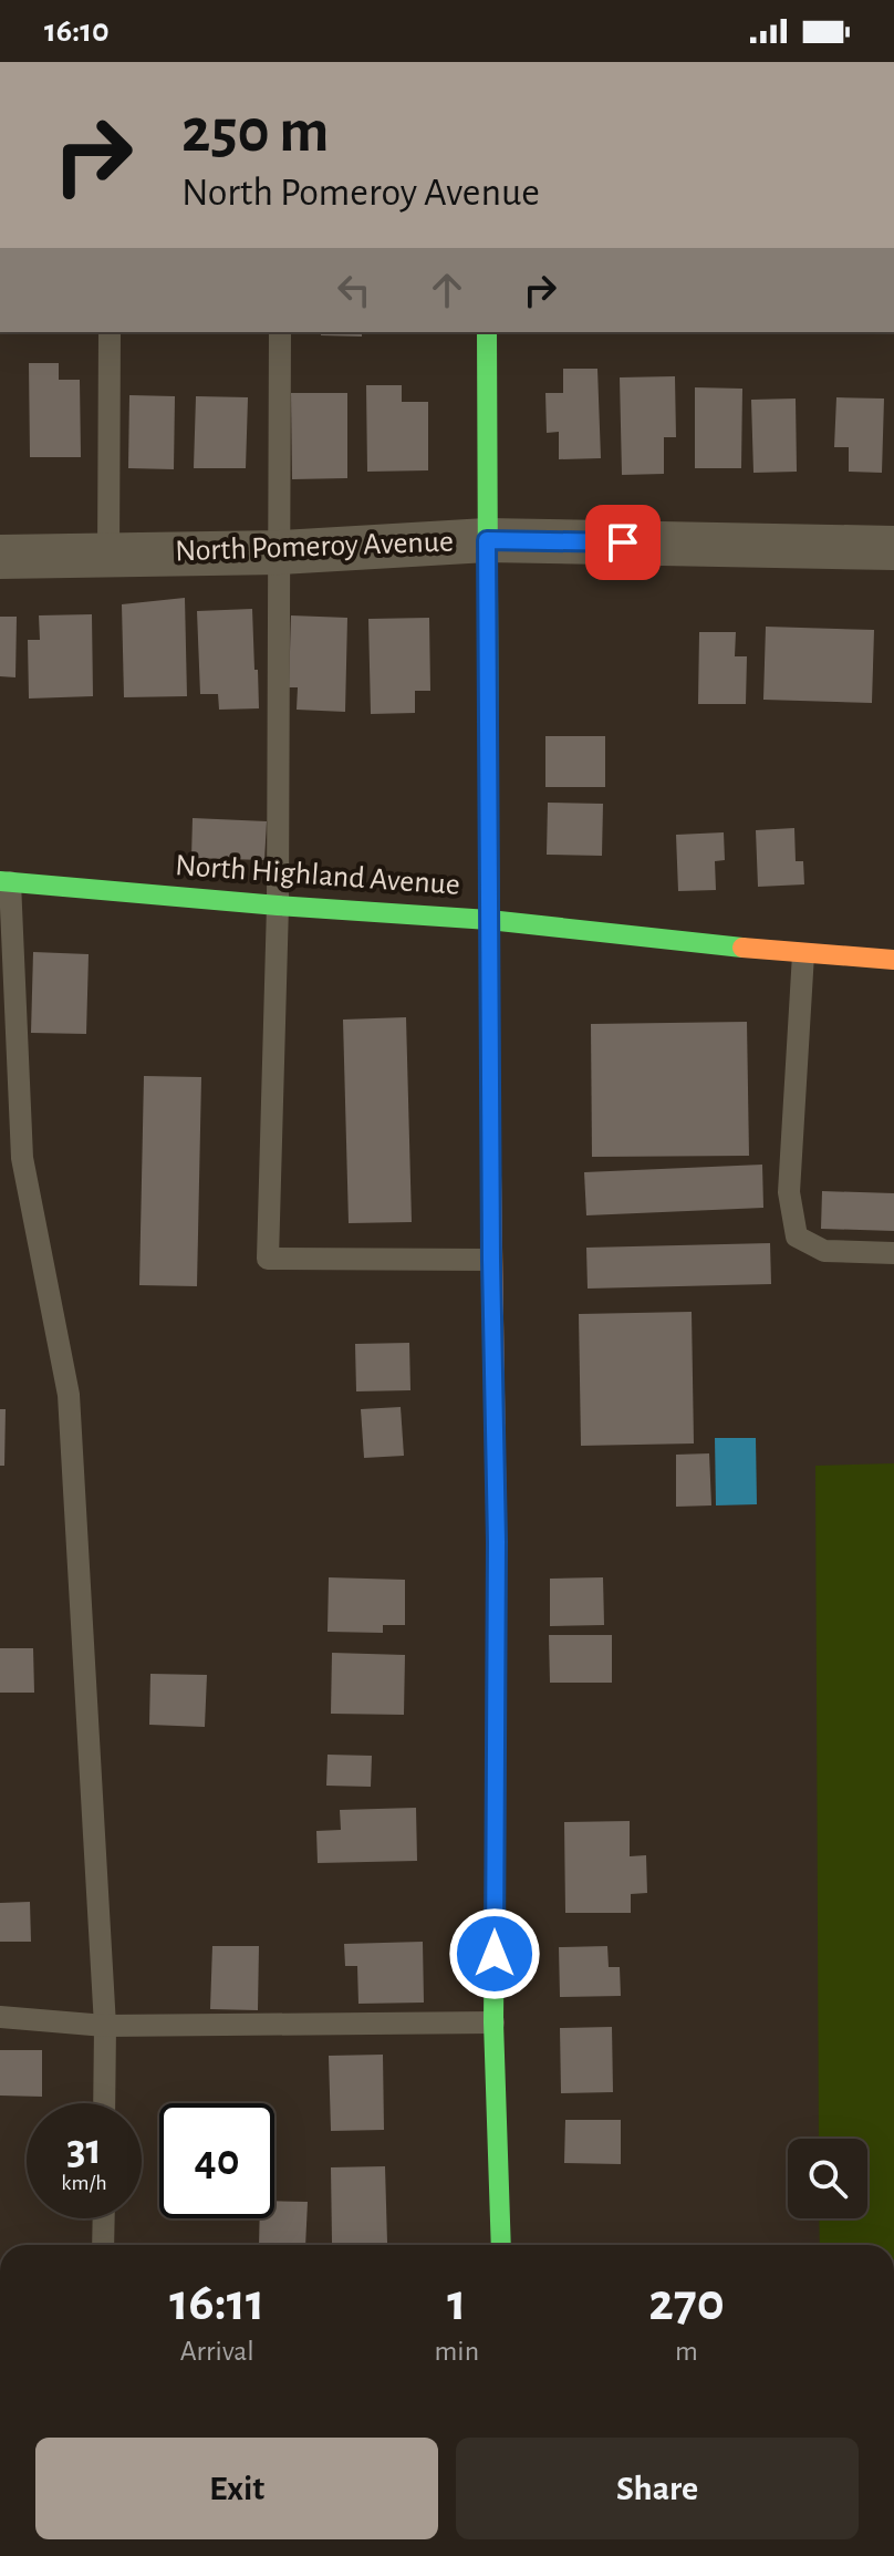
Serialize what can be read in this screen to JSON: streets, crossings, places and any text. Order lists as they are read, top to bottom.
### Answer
{
  "streets": {
    "street": ["North Pomeroy Avenue", "North Highland Avenue"]
  },
  "page": {
    "status": "16:10",
    "turn": ["250 m", "North Pomeroy Avenue"],
    "speed": "31 km/h",
    "limit": "40",
    "eta": [
      "16:11",
      "Arrival",
      "1",
      "min",
      "270",
      "m"
    ],
    "buttons": ["Exit", "Share"]
  }
}
